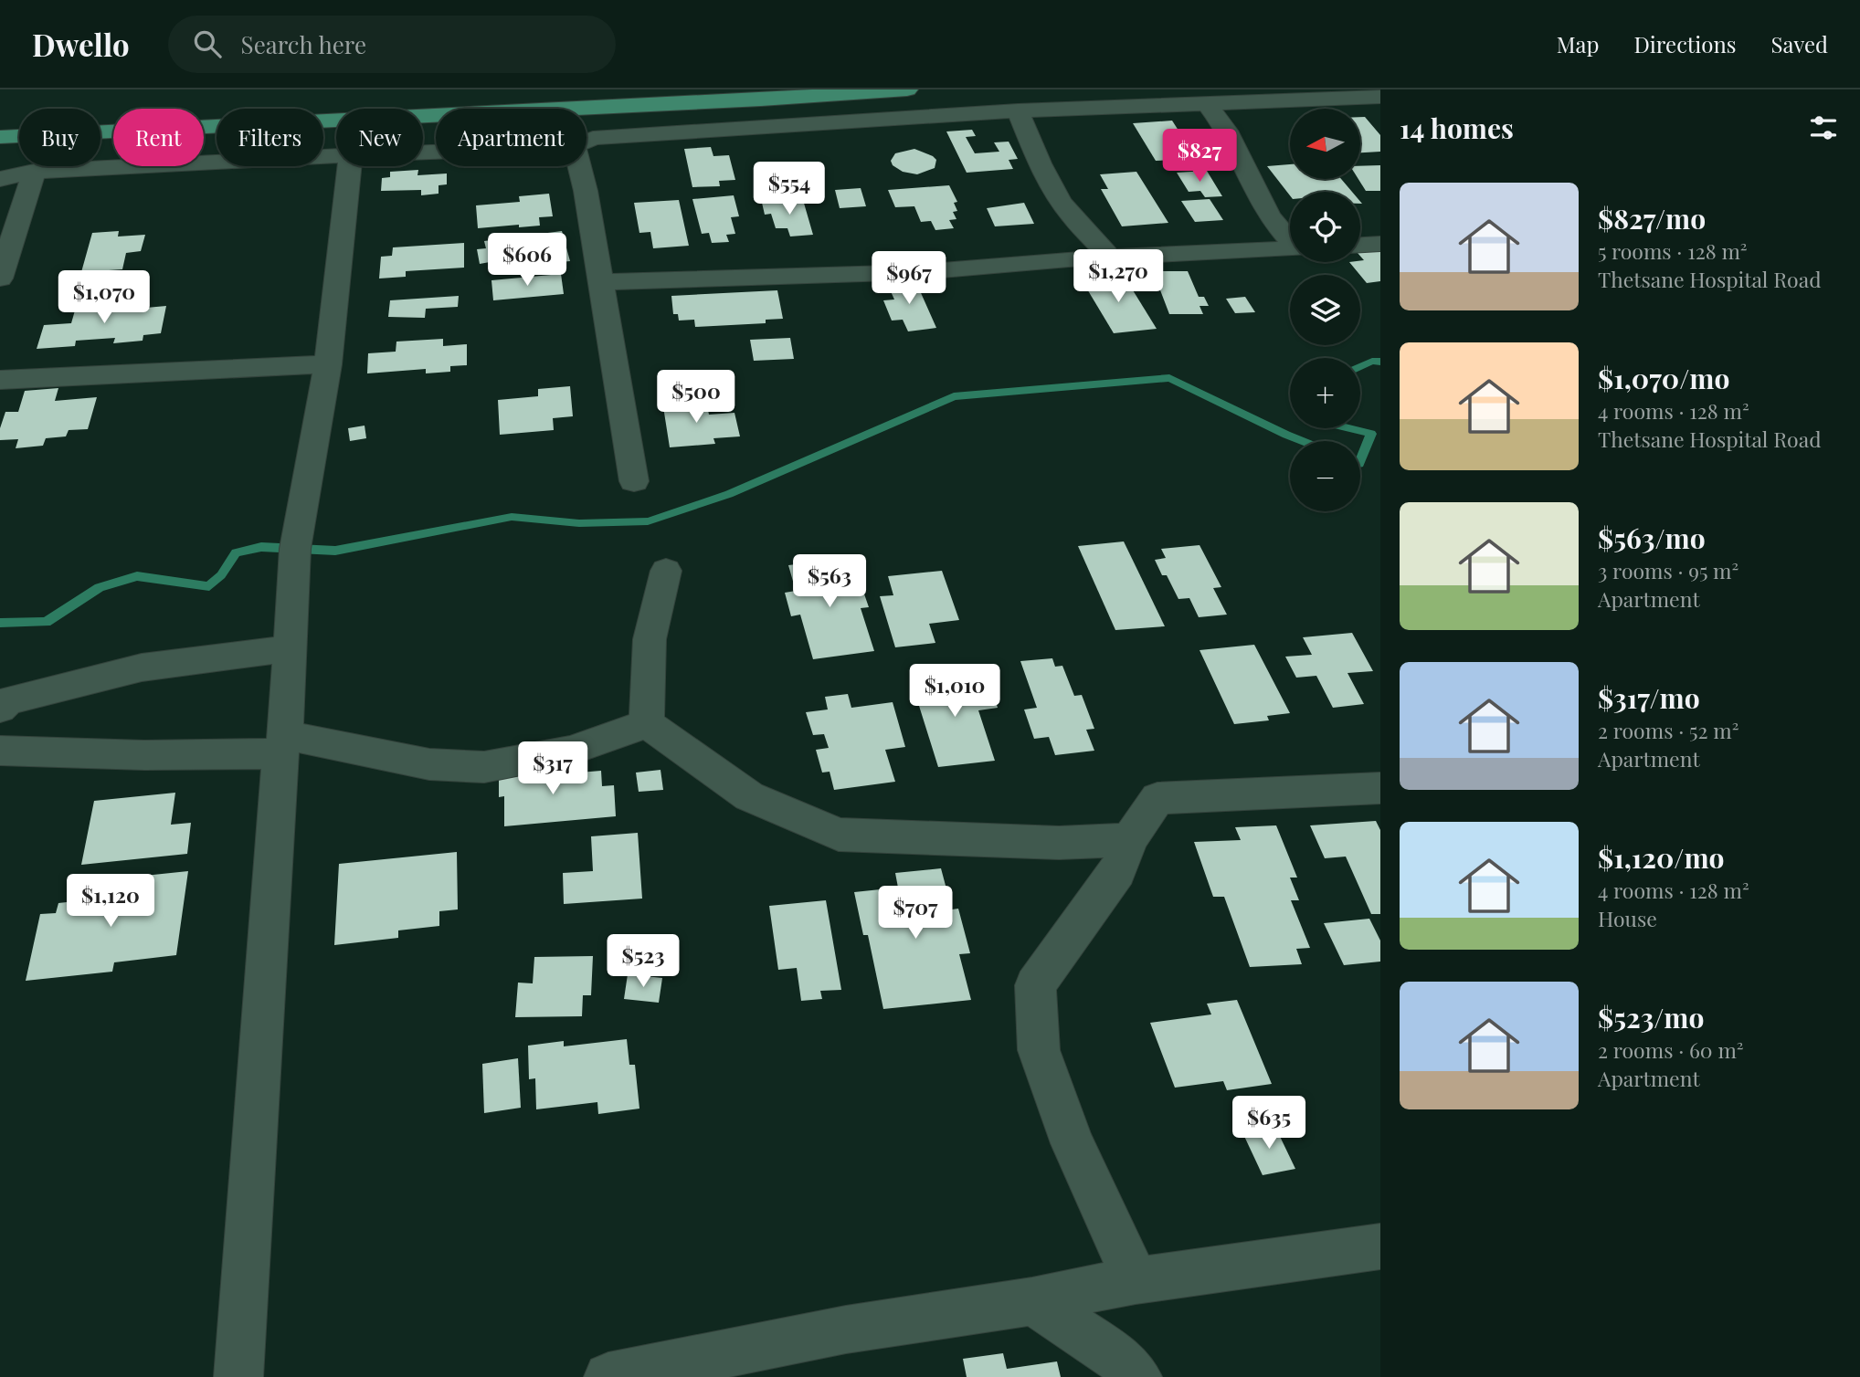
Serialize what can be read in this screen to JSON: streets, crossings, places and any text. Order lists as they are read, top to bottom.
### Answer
{
  "north": "left",
  "page": {
    "header": "Dwello",
    "search": "Search here",
    "nav": ["Map", "Directions", "Saved"],
    "heading": "14 homes",
    "map_buttons": ["+", "−"],
    "chip": [
      "Buy",
      "Rent",
      "Filters",
      "New",
      "Apartment"
    ],
    "price": [
      "$827",
      "$554",
      "$606",
      "$1,270",
      "$967",
      "$1,070",
      "$500",
      "$563",
      "$1,010",
      "$317",
      "$1,120",
      "$707",
      "$523",
      "$635"
    ],
    "list": [
      {
        "name": "$827/mo",
        "note": "5 rooms · 128 m² · Thetsane Hospital Road"
      },
      {
        "name": "$1,070/mo",
        "note": "4 rooms · 128 m² · Thetsane Hospital Road"
      },
      {
        "name": "$563/mo",
        "note": "3 rooms · 95 m² · Apartment"
      },
      {
        "name": "$317/mo",
        "note": "2 rooms · 52 m² · Apartment"
      },
      {
        "name": "$1,120/mo",
        "note": "4 rooms · 128 m² · House"
      },
      {
        "name": "$523/mo",
        "note": "2 rooms · 60 m² · Apartment"
      }
    ]
  }
}
